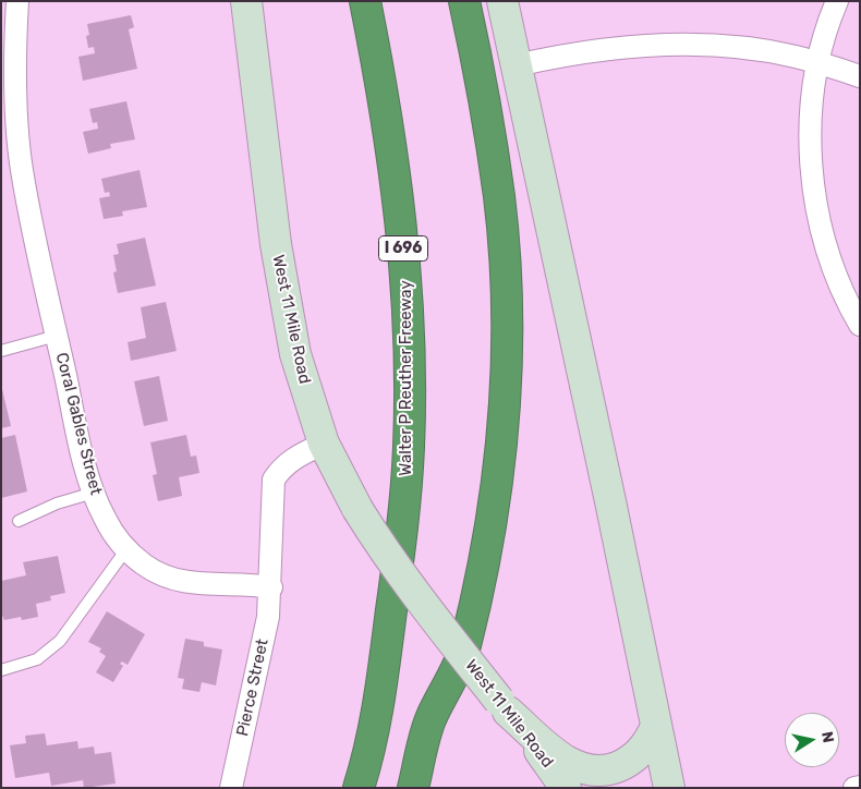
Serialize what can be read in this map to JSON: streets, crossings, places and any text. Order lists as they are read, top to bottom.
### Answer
{
  "streets": {
    "highway": ["I 696", "Walter P Reuther Freeway"],
    "main road": ["West 11 Mile Road"],
    "street": ["Coral Gables Street", "Pierce Street"]
  },
  "crossings": [
    ["Coral Gables Street", "Pierce Street"]
  ],
  "north": "right"
}
